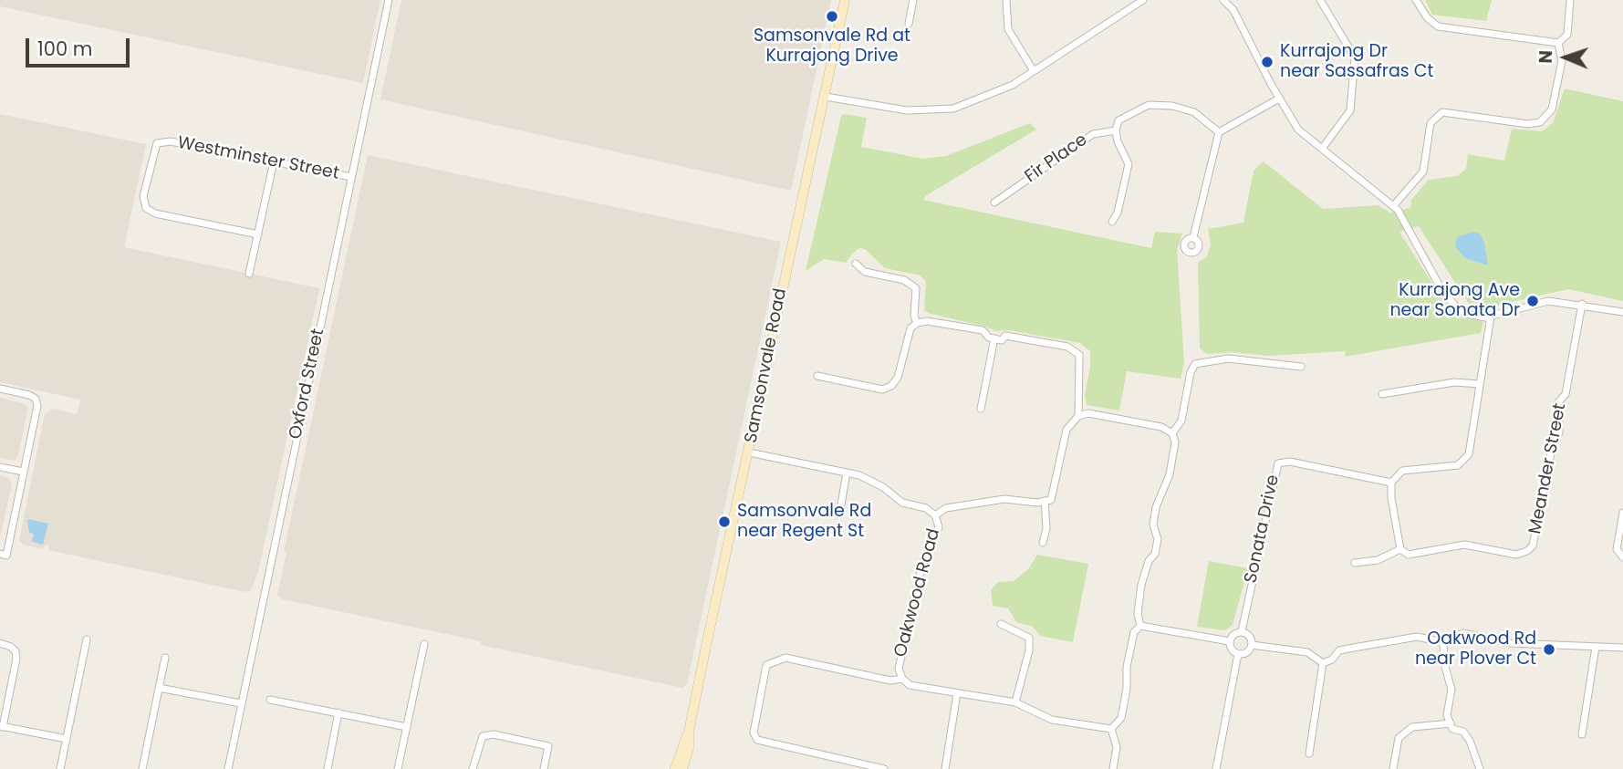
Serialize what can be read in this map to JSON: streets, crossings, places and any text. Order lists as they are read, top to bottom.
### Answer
{
  "streets": {
    "main road": ["Samsonvale Road"],
    "street": [
      "Westminster Street",
      "Fir Place",
      "Oxford Street",
      "Meander Street",
      "Sonata Drive",
      "Oakwood Road"
    ]
  },
  "crossings": [
    ["Westminster Street", "Oxford Street"],
    ["Samsonvale Road", "Oakwood Road"]
  ],
  "places": [
    "Samsonvale Rd at Kurrajong Drive",
    "Kurrajong Dr near Sassafras Ct",
    "Kurrajong Ave near Sonata Dr",
    "Samsonvale Rd near Regent St",
    "Oakwood Rd near Plover Ct"
  ],
  "scale_bar": "100 m",
  "north": "left"
}
